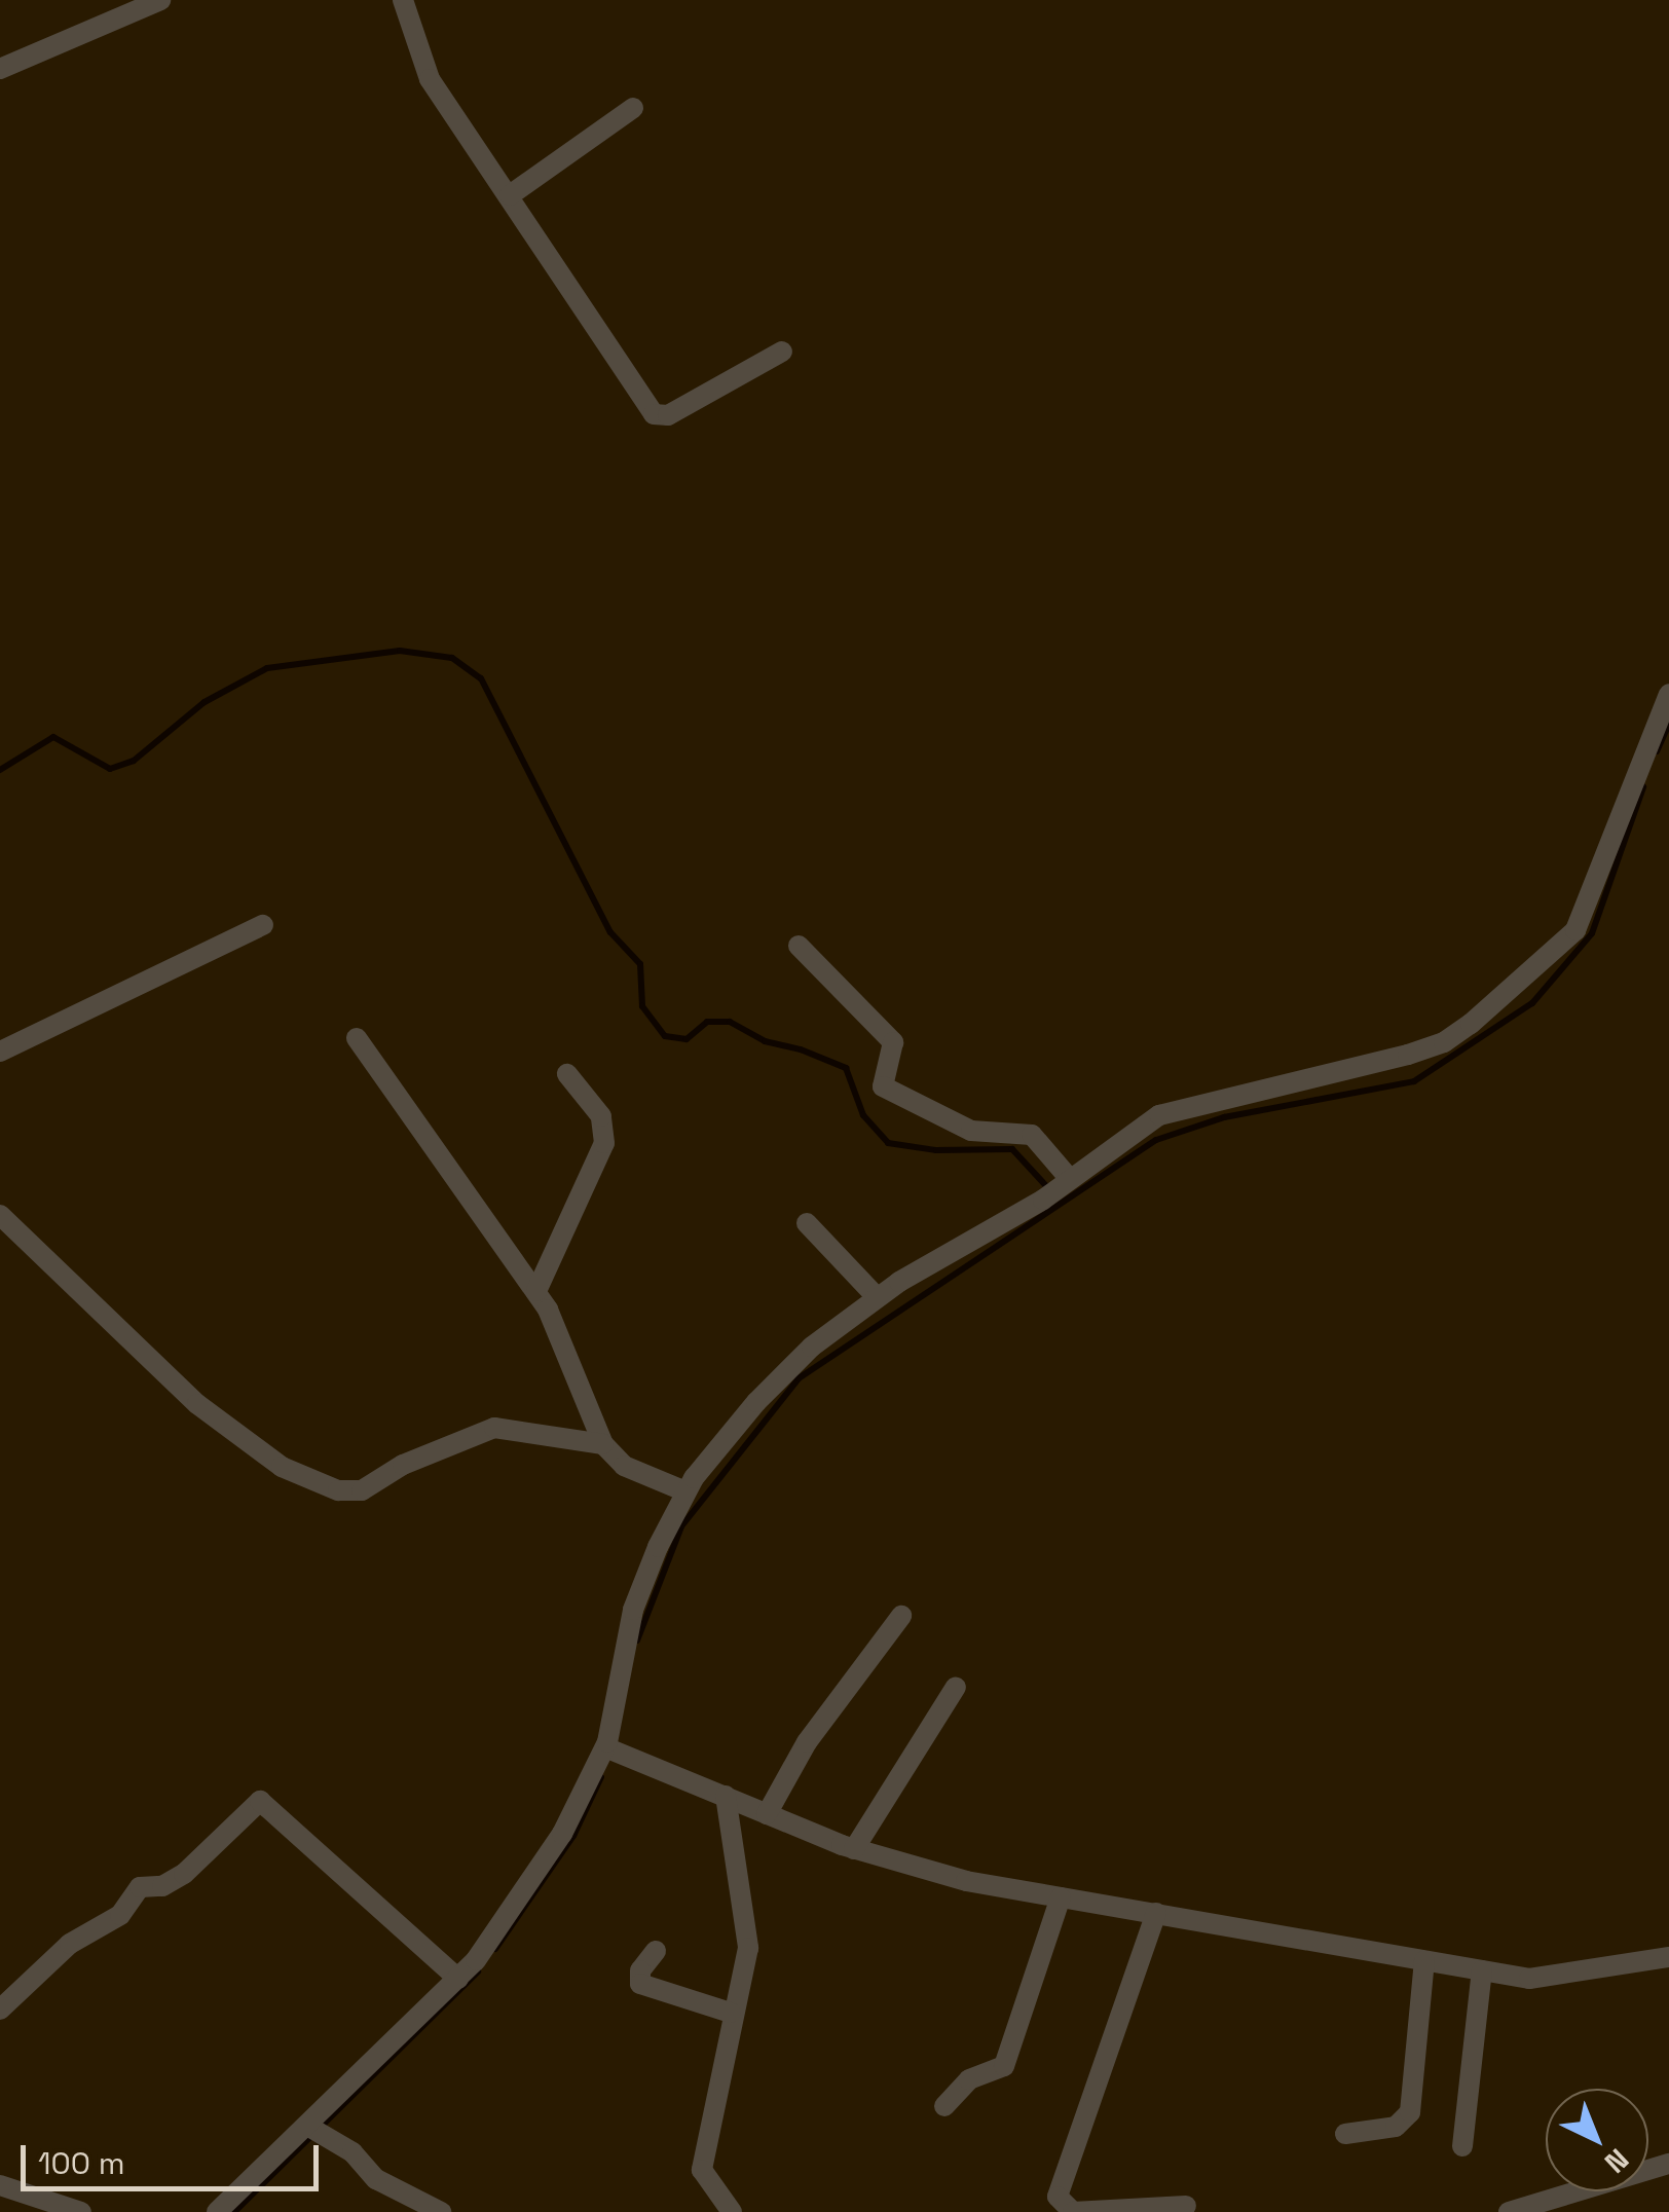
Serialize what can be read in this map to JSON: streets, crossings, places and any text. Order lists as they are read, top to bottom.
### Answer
{
  "scale_bar": "100 m",
  "north": "bottom right"
}
